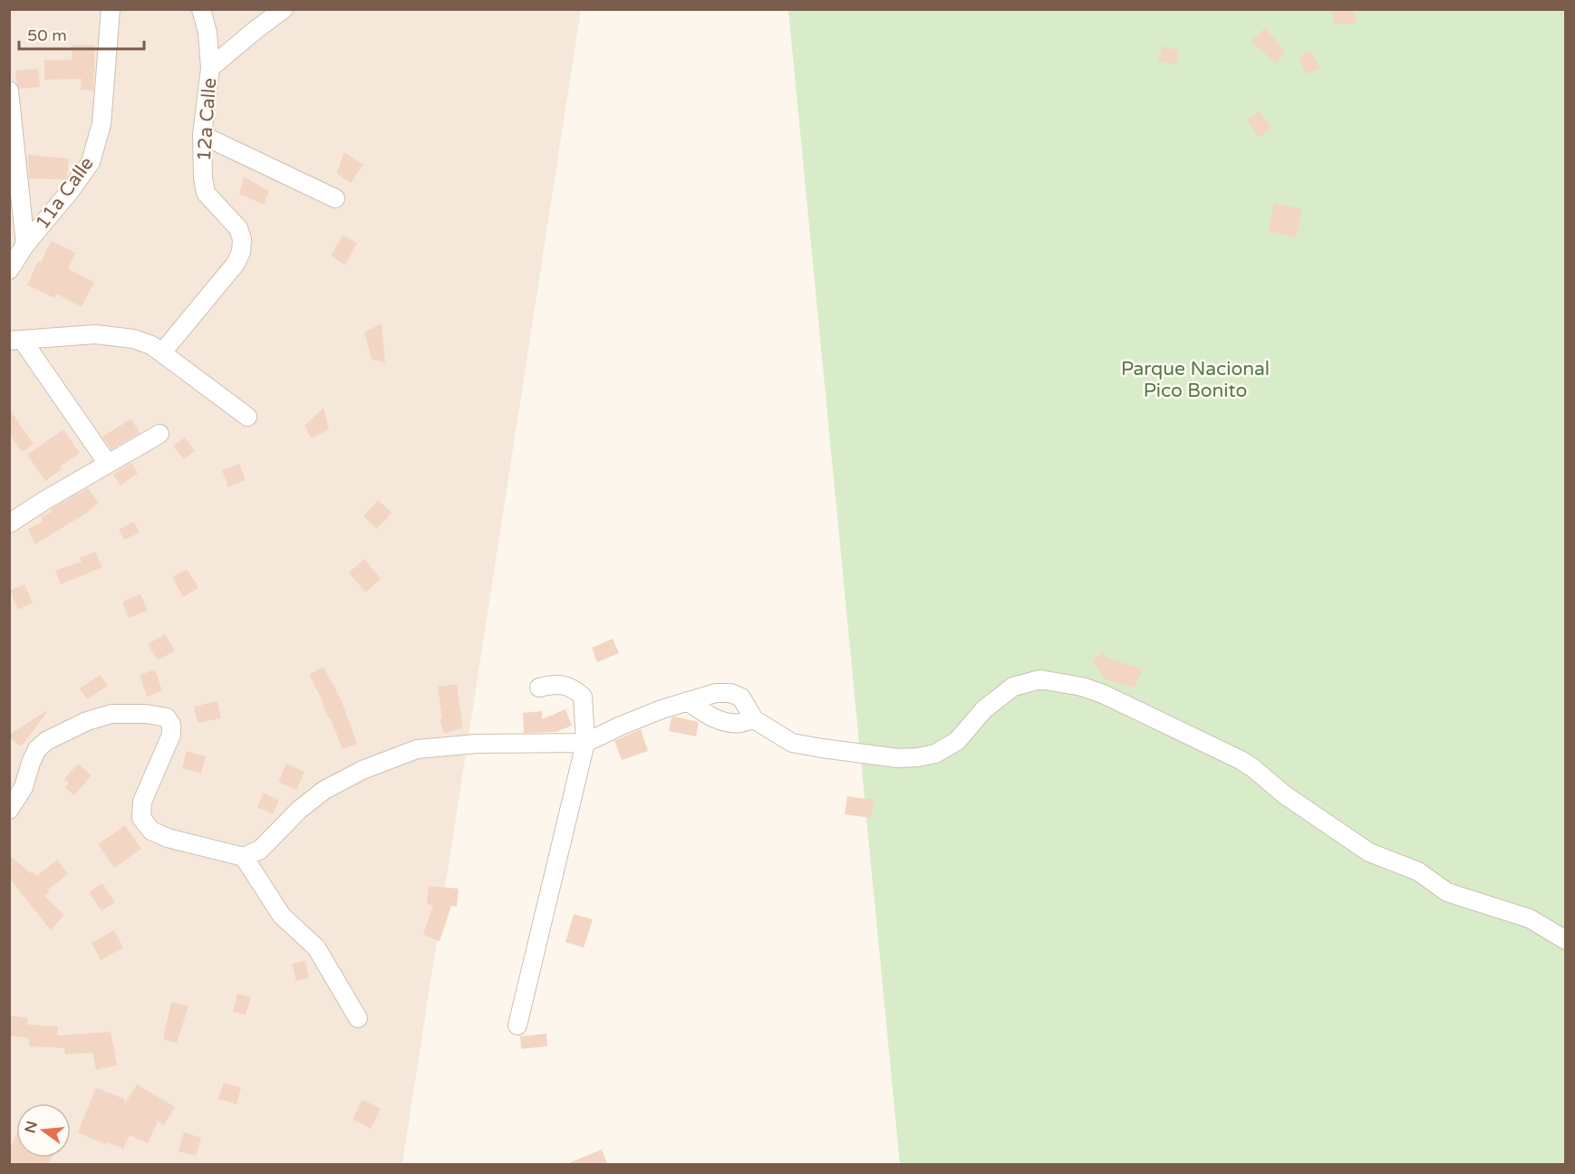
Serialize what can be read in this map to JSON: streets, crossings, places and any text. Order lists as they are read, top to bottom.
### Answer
{
  "streets": {
    "street": ["12a Calle", "11a Calle"]
  },
  "parks": ["Parque Nacional Pico Bonito"],
  "scale_bar": "50 m",
  "north": "left"
}
